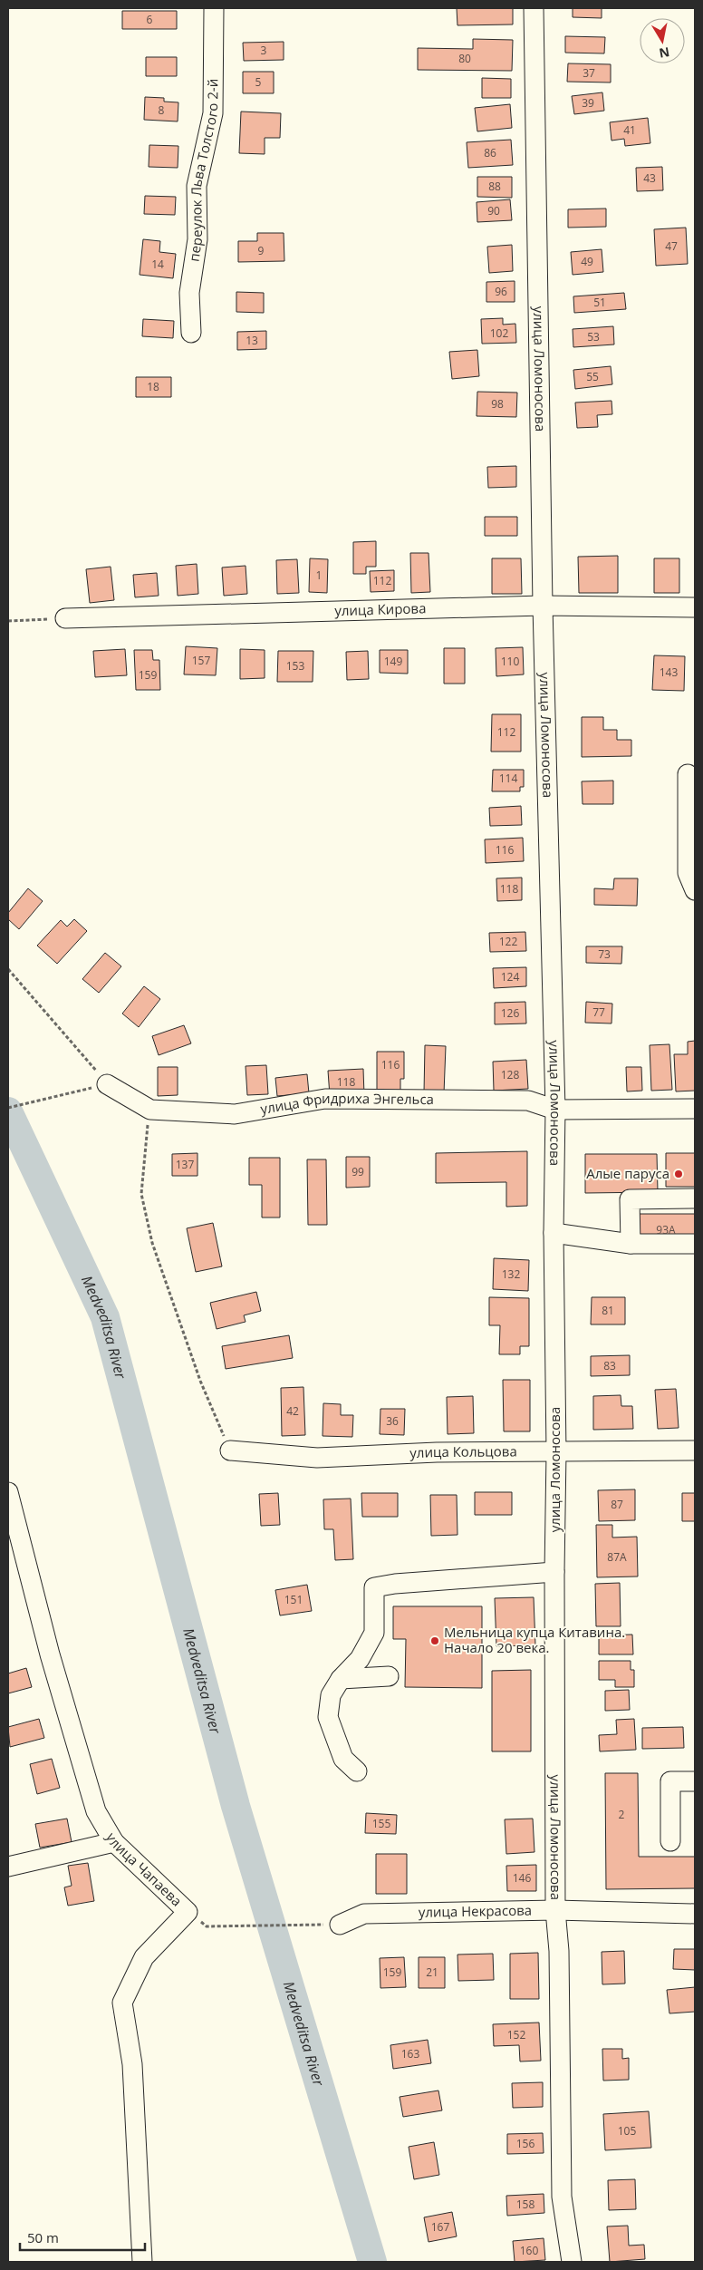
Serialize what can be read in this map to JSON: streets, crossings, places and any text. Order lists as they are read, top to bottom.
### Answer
{
  "streets": {
    "street": [
      "переулок Льва Толстого 2-й",
      "улица Ломоносова",
      "улица Кирова",
      "улица Фридриха Энгельса",
      "улица Кольцова",
      "улица Чапаева",
      "улица Некрасова"
    ]
  },
  "crossings": [
    ["улица Ломоносова", "улица Кирова"],
    ["улица Ломоносова", "улица Фридриха Энгельса"],
    ["улица Ломоносова", "улица Кольцова"],
    ["улица Ломоносова", "улица Некрасова"]
  ],
  "water": ["Medveditsa River"],
  "places": ["Алые паруса", "Мельница купца Китавина. Начало 20 века."],
  "house_numbers": [
    "6",
    "3",
    "80",
    "37",
    "5",
    "39",
    "8",
    "41",
    "86",
    "43",
    "88",
    "90",
    "47",
    "9",
    "49",
    "14",
    "96",
    "51",
    "102",
    "53",
    "13",
    "55",
    "18",
    "98",
    "1",
    "112",
    "157",
    "149",
    "110",
    "153",
    "143",
    "159",
    "112",
    "114",
    "116",
    "118",
    "122",
    "73",
    "124",
    "77",
    "126",
    "116",
    "128",
    "118",
    "137",
    "99",
    "93А",
    "132",
    "81",
    "83",
    "42",
    "36",
    "87",
    "87А",
    "151",
    "2",
    "155",
    "146",
    "159",
    "21",
    "152",
    "163",
    "105",
    "156",
    "158",
    "167",
    "160"
  ],
  "scale_bar": "50 m",
  "north": "bottom"
}
